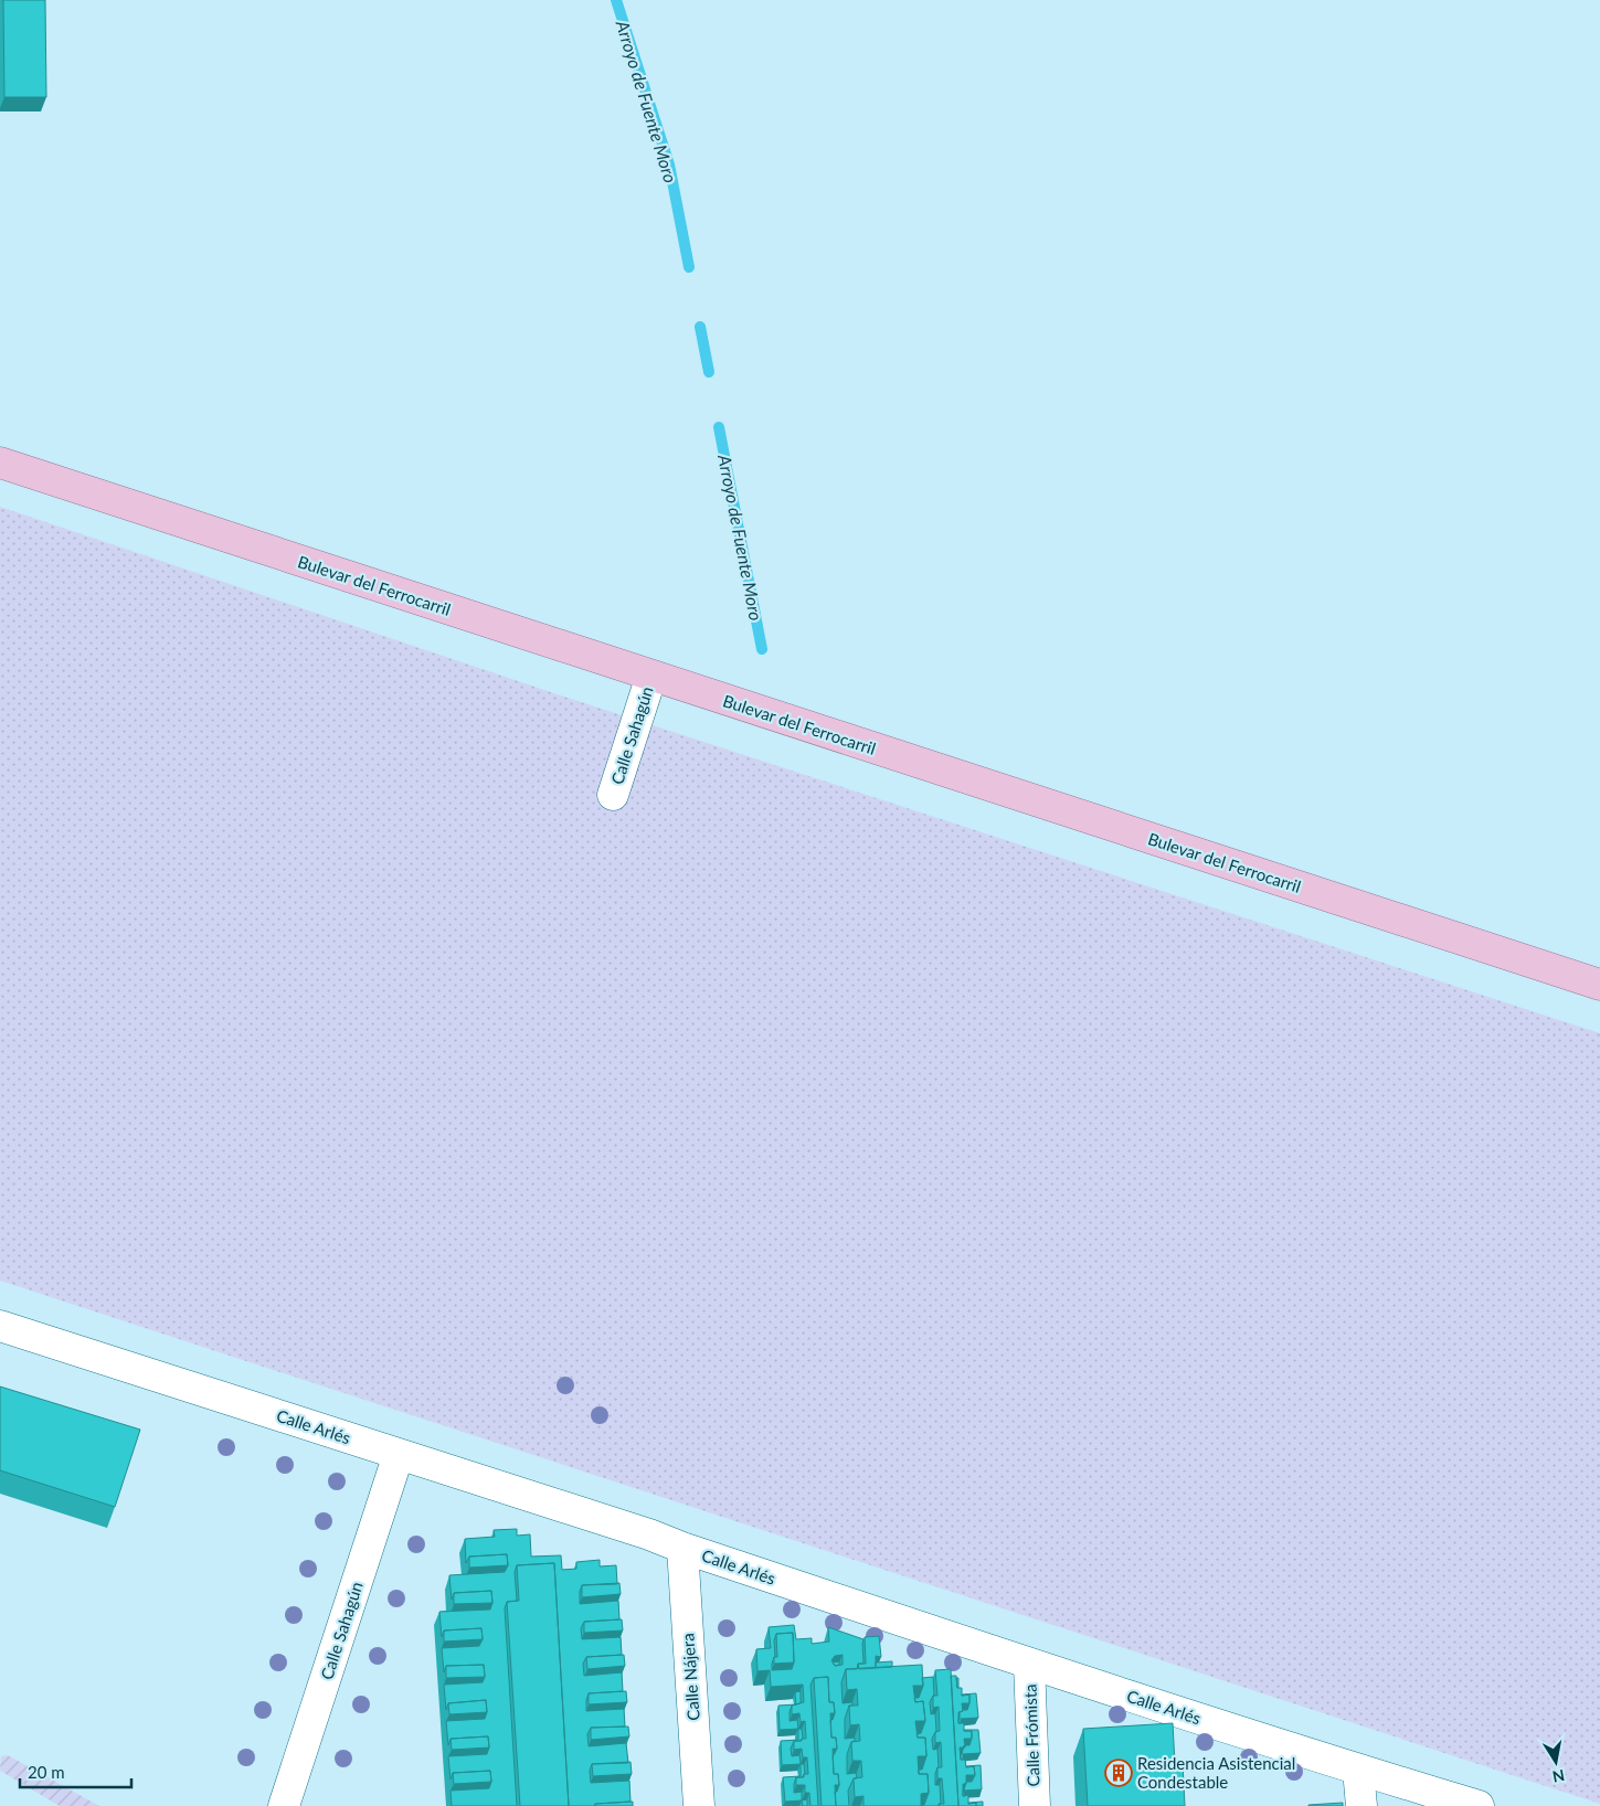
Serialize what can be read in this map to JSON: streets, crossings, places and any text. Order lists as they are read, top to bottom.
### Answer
{
  "streets": {
    "main road": ["Bulevar del Ferrocarril"],
    "street": [
      "Calle Sahagún",
      "Calle Arlés",
      "Calle Nájera",
      "Calle Frómista"
    ]
  },
  "crossings": [
    ["Bulevar del Ferrocarril", "Calle Sahagún"],
    ["Calle Sahagún", "Calle Arlés"],
    ["Calle Arlés", "Calle Nájera"],
    ["Calle Arlés", "Calle Frómista"]
  ],
  "water": ["Arroyo de Fuente Moro"],
  "places": {
    "building": ["Residencia Asistencial Condestable"]
  },
  "scale_bar": "20 m",
  "north": "bottom"
}
